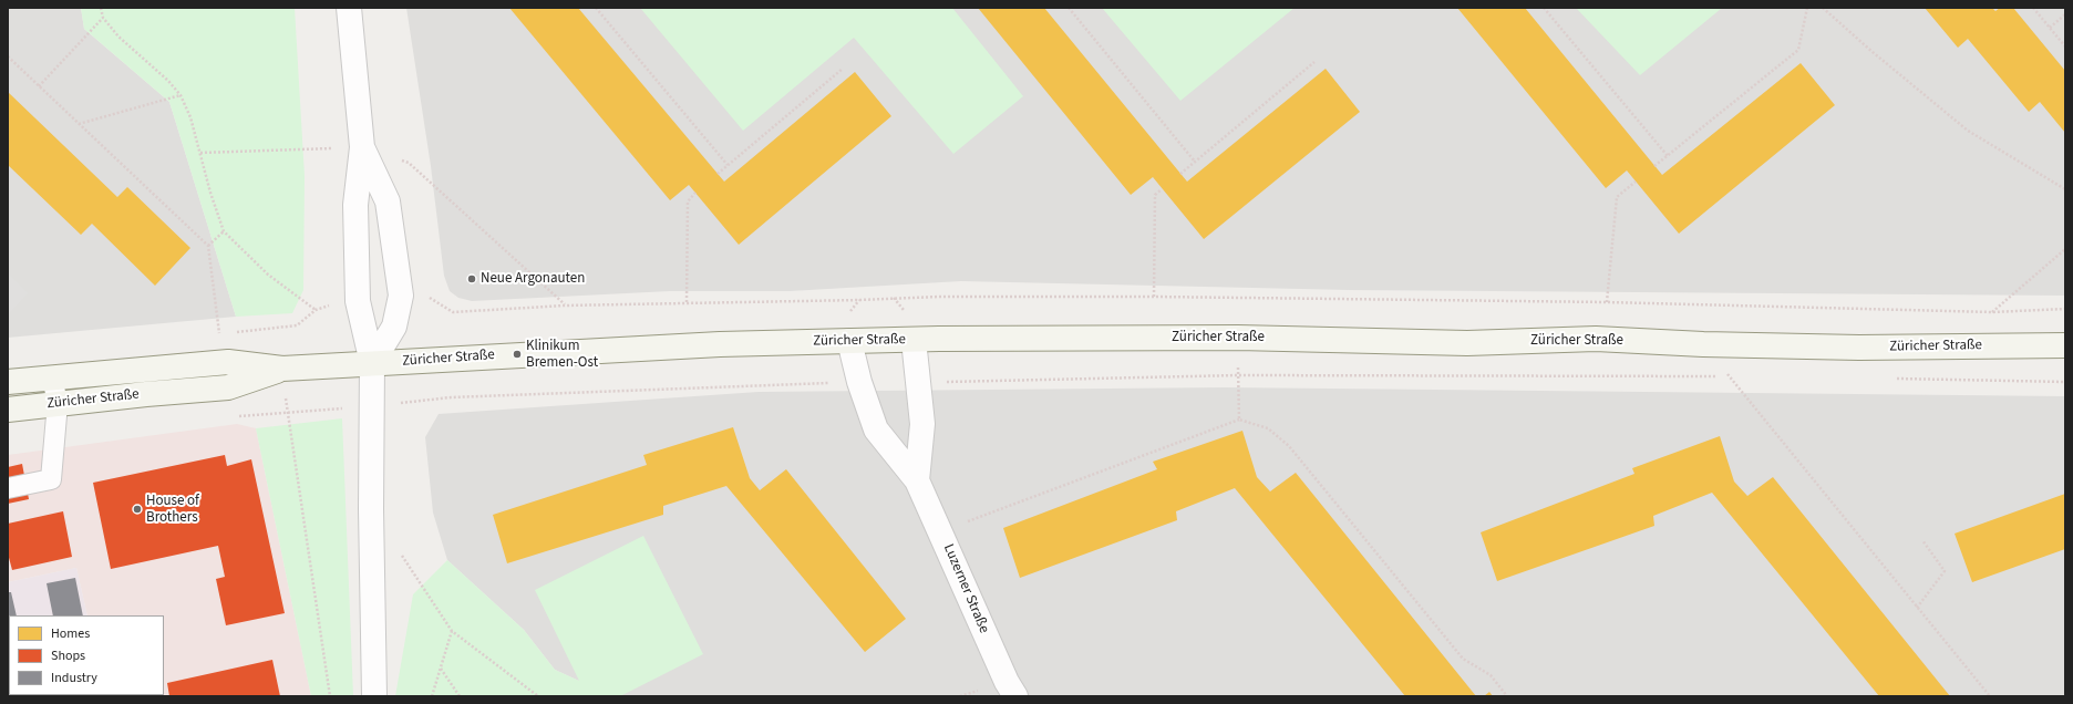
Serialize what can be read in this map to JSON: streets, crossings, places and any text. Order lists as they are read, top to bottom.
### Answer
{
  "streets": {
    "main road": ["Züricher Straße"],
    "street": ["Luzerner Straße"]
  },
  "crossings": [
    ["Züricher Straße", "Luzerner Straße"]
  ],
  "places": ["Neue Argonauten", "Klinikum Bremen-Ost", "House of Brothers"],
  "legend": ["Homes", "Shops", "Industry"]
}
